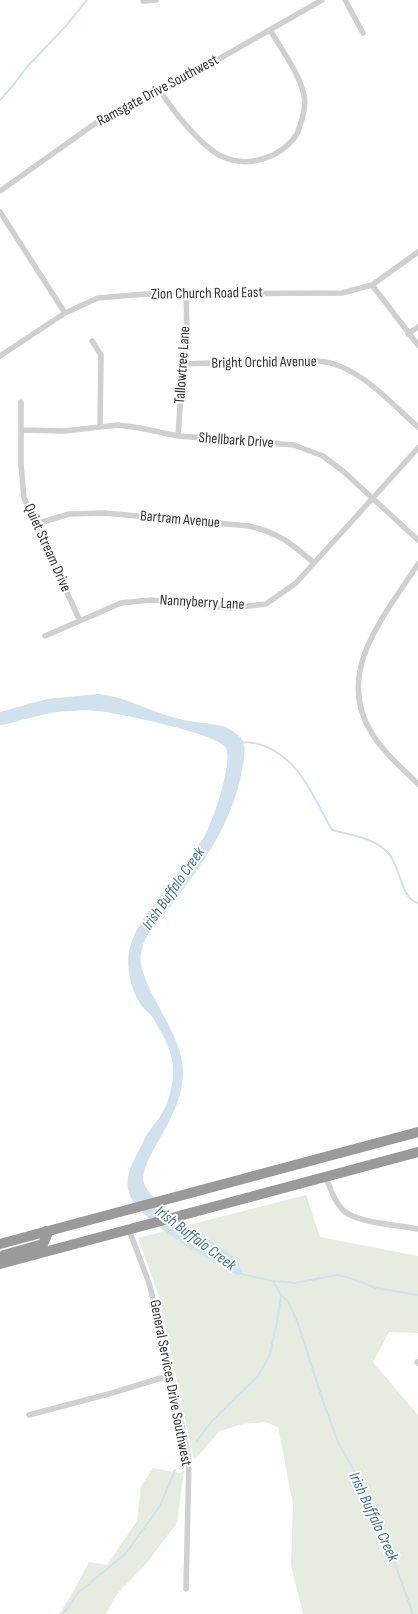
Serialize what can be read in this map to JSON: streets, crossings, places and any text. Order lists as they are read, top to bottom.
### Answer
{
  "streets": {
    "street": [
      "Ramsgate Drive Southwest",
      "Zion Church Road East",
      "Bright Orchid Avenue",
      "Tallowtree Lane",
      "Shellbark Drive",
      "Bartram Avenue",
      "Quiet Stream Drive",
      "Nannyberry Lane",
      "General Services Drive Southwest"
    ]
  },
  "crossings": [
    ["Zion Church Road East", "Tallowtree Lane"],
    ["Bright Orchid Avenue", "Tallowtree Lane"],
    ["Tallowtree Lane", "Shellbark Drive"],
    ["Shellbark Drive", "Quiet Stream Drive"],
    ["Shellbark Drive", "Nannyberry Lane"],
    ["Bartram Avenue", "Quiet Stream Drive"],
    ["Bartram Avenue", "Nannyberry Lane"],
    ["Quiet Stream Drive", "Nannyberry Lane"]
  ],
  "water": ["Irish Buffalo Creek"]
}
